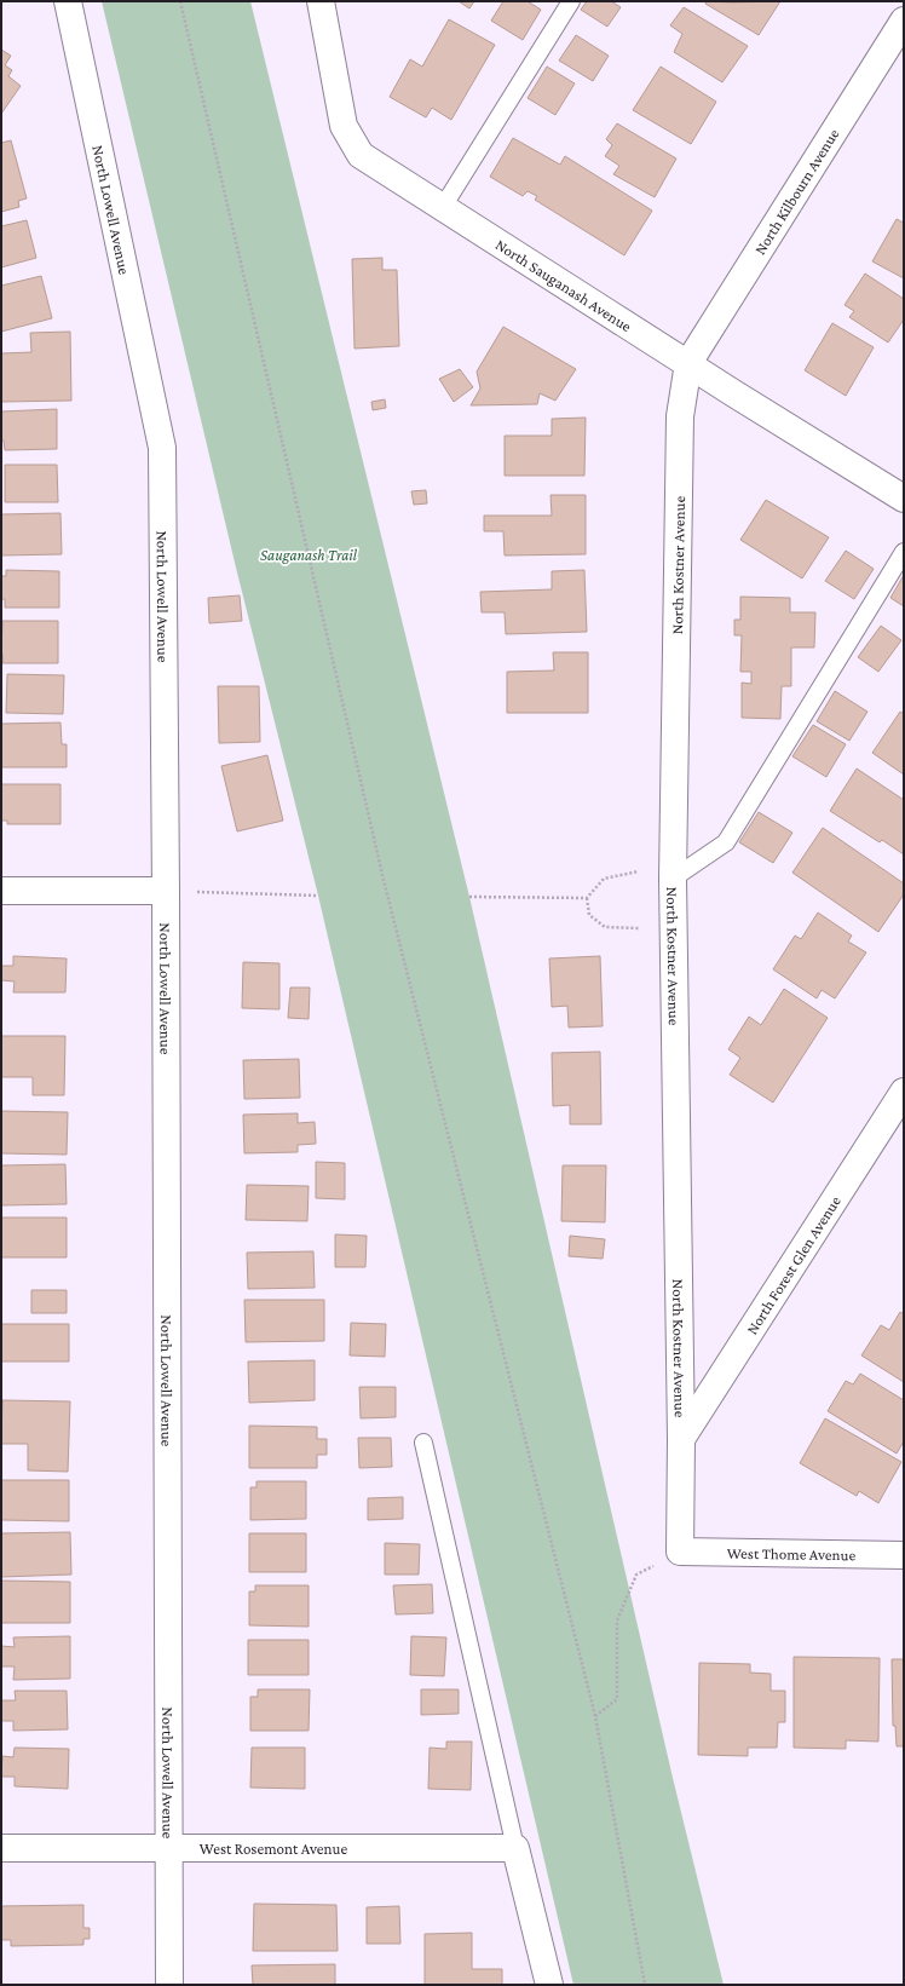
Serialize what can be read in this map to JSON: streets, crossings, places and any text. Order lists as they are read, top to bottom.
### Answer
{
  "streets": {
    "street": [
      "North Kilbourn Avenue",
      "North Lowell Avenue",
      "North Sauganash Avenue",
      "North Kostner Avenue",
      "North Forest Glen Avenue",
      "West Thome Avenue",
      "West Rosemont Avenue"
    ]
  },
  "crossings": [
    ["North Kilbourn Avenue", "North Sauganash Avenue"],
    ["North Kilbourn Avenue", "North Kostner Avenue"],
    ["North Lowell Avenue", "West Rosemont Avenue"],
    ["North Sauganash Avenue", "North Kostner Avenue"],
    ["North Kostner Avenue", "North Forest Glen Avenue"],
    ["North Kostner Avenue", "West Thome Avenue"]
  ],
  "parks": ["Sauganash Trail"]
}
